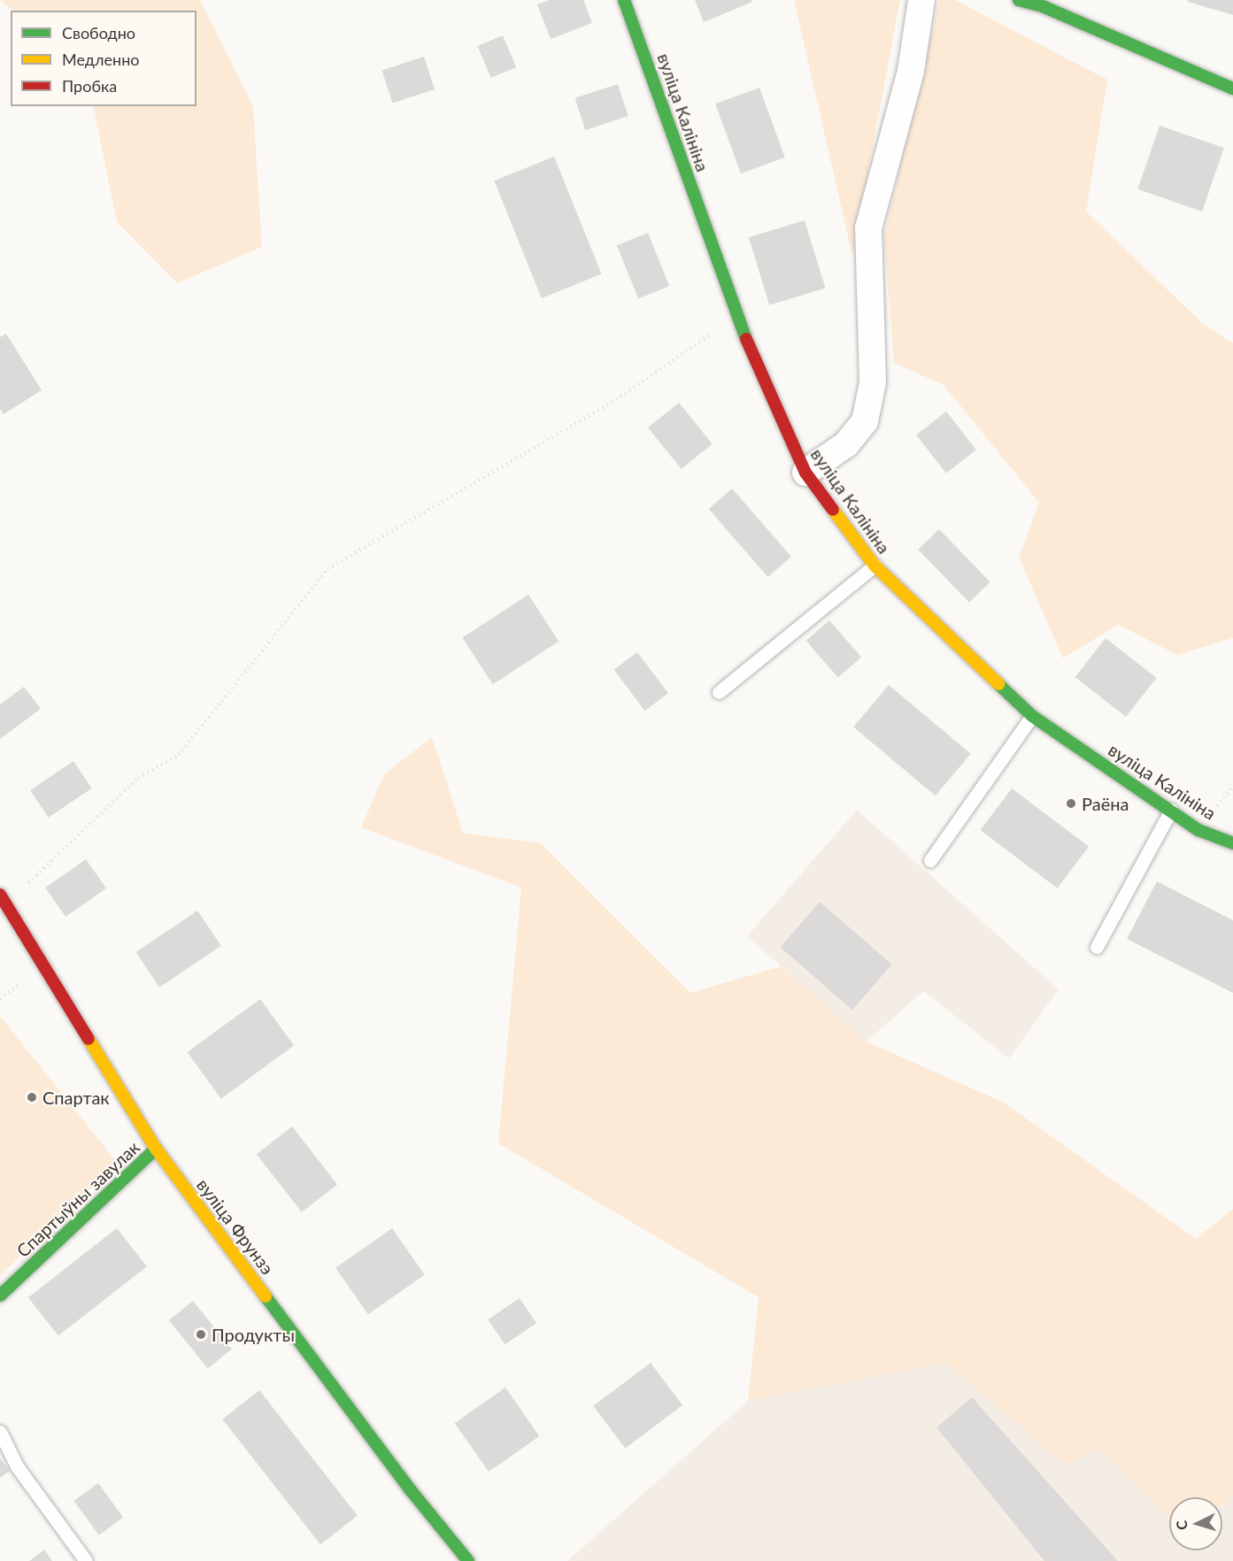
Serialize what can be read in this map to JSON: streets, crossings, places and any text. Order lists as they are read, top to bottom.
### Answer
{
  "streets": {
    "street": ["вуліца Калініна", "Спартыўны завулак", "вуліца Фрунзэ"]
  },
  "crossings": [
    ["Спартыўны завулак", "вуліца Фрунзэ"]
  ],
  "places": ["Раёна", "Спартак", "Продукты"],
  "legend": ["Свободно", "Медленно", "Пробка"],
  "north": "left"
}
